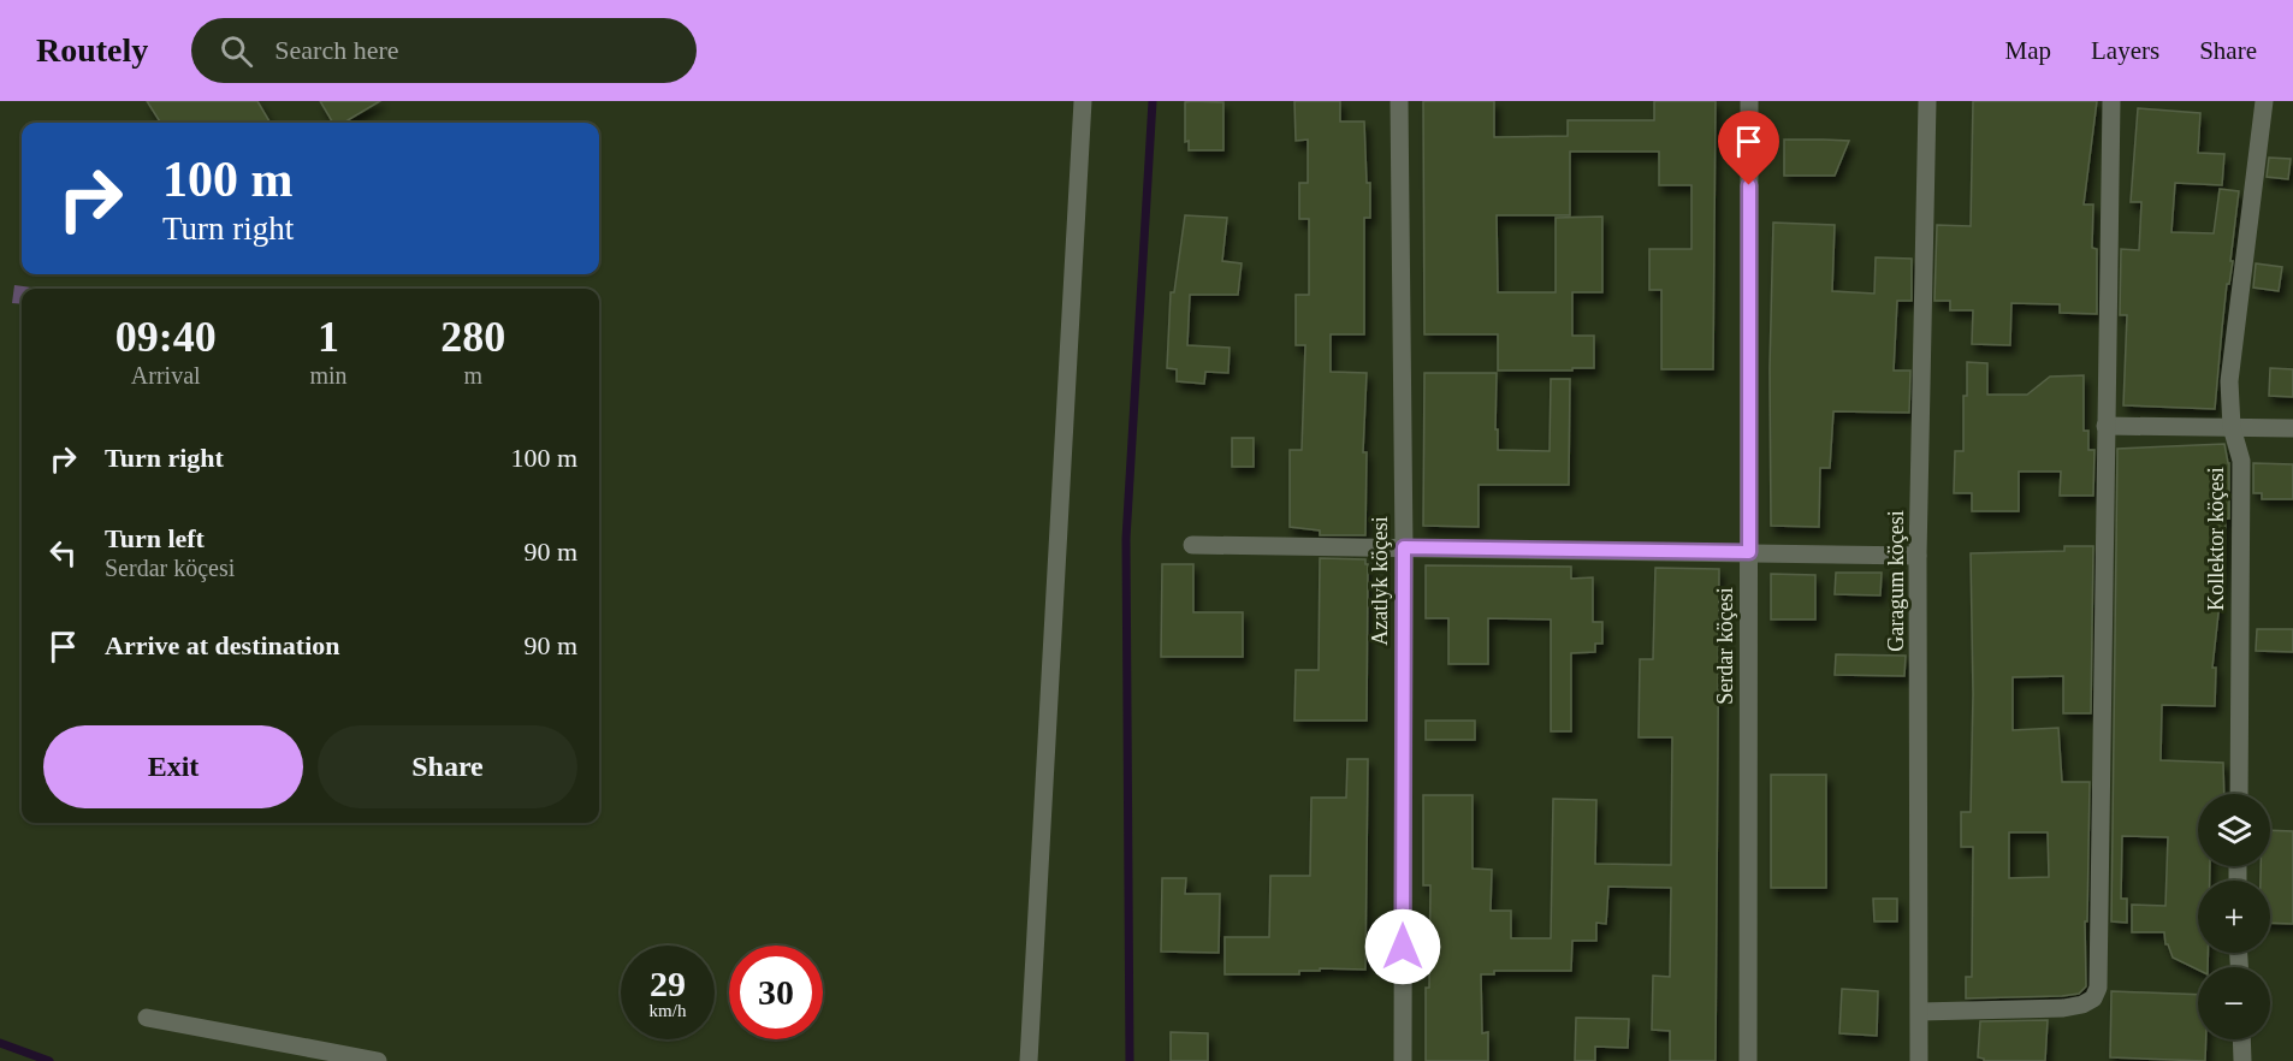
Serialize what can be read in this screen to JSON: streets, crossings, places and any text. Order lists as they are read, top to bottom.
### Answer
{
  "streets": {
    "street": [
      "Kollektor köçesi",
      "Azatlyk köçesi",
      "Garagum köçesi",
      "Serdar köçesi"
    ]
  },
  "page": {
    "header": "Routely",
    "search": "Search here",
    "nav": ["Map", "Layers", "Share"],
    "turn": ["100 m", "Turn right"],
    "eta": [
      "09:40",
      "Arrival",
      "1",
      "min",
      "280",
      "m"
    ],
    "list": [
      {
        "name": "Turn right",
        "value": "100 m"
      },
      {
        "name": "Turn left",
        "note": "Serdar köçesi",
        "value": "90 m"
      },
      {
        "name": "Arrive at destination",
        "value": "90 m"
      }
    ],
    "buttons": ["Exit", "Share"],
    "map_buttons": ["+", "−"],
    "speed": "29 km/h",
    "limit": "30"
  }
}
